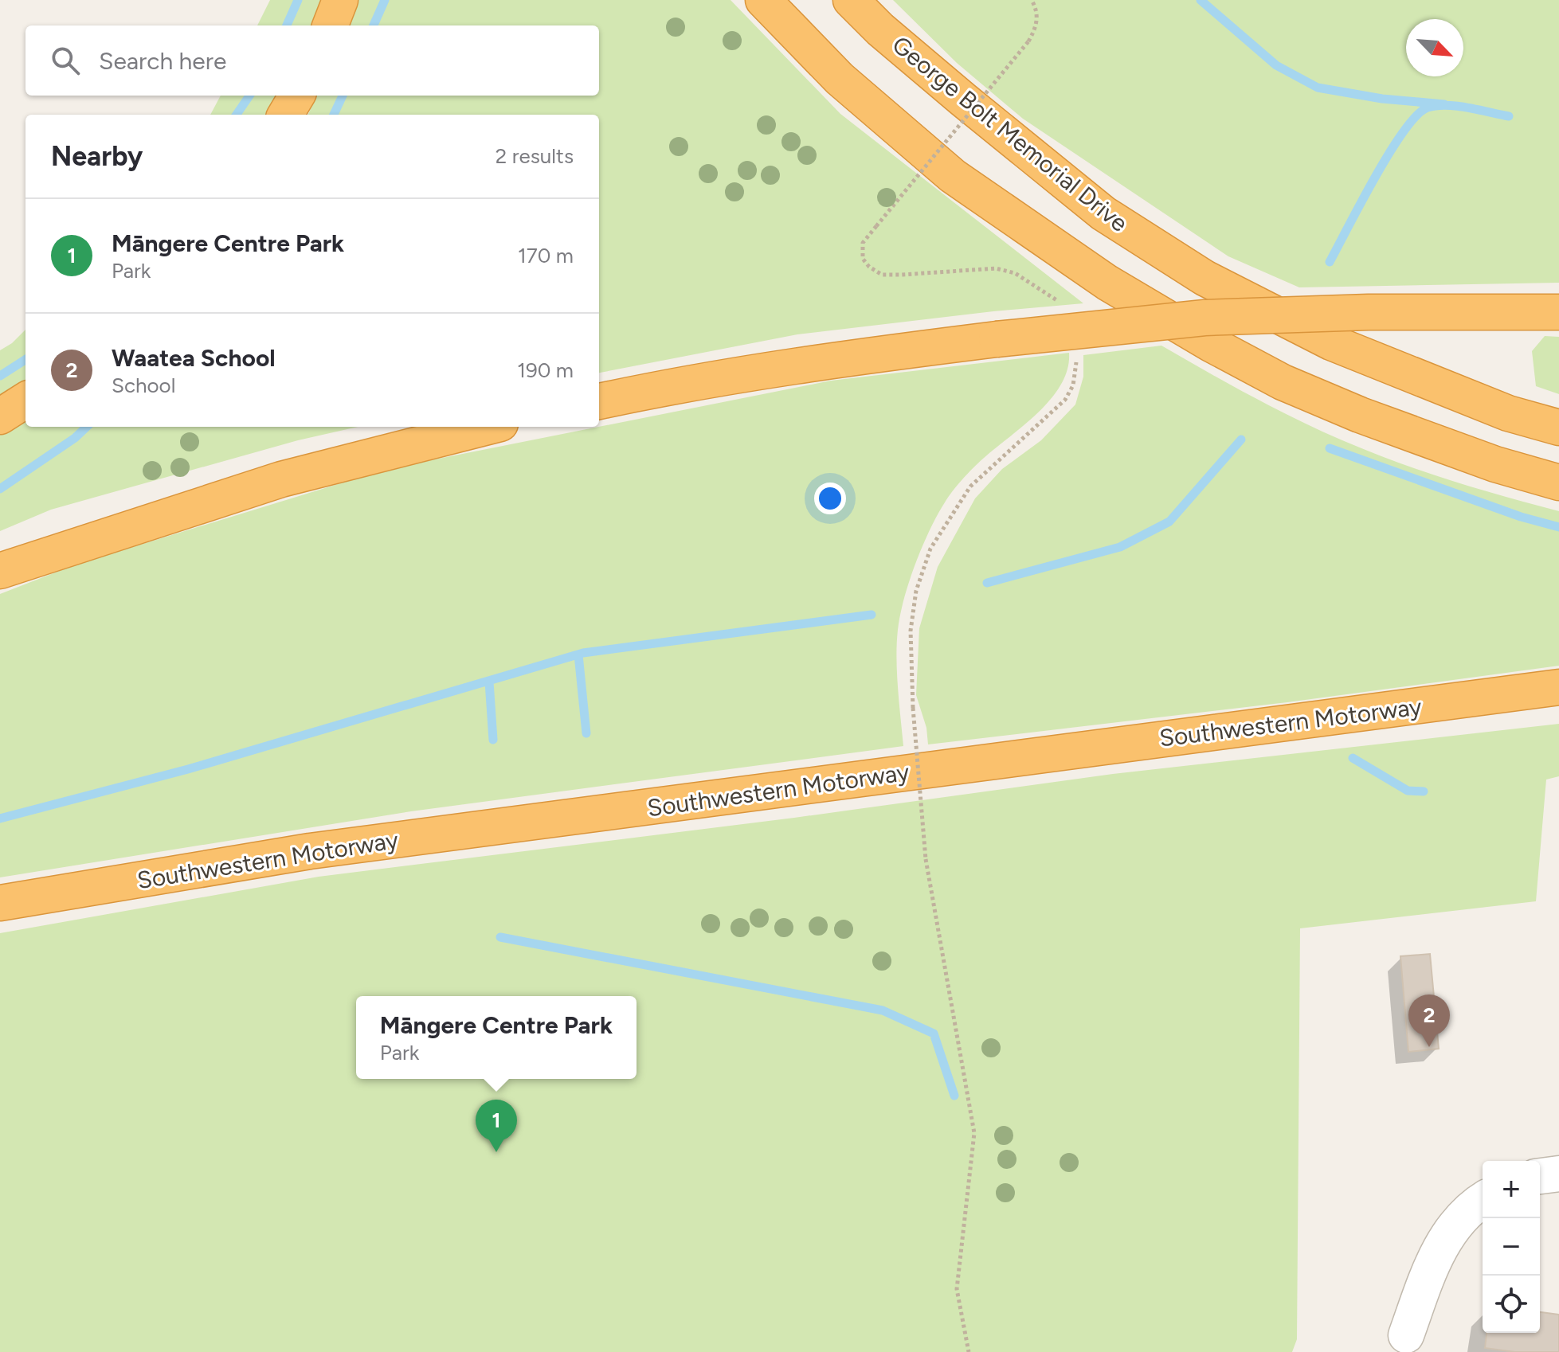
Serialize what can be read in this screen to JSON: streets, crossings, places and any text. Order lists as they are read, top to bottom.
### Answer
{
  "streets": {
    "highway": ["George Bolt Memorial Drive", "Southwestern Motorway"]
  },
  "north": "bottom right",
  "page": {
    "search": "Search here",
    "heading": ["Nearby", "2 results"],
    "list": [
      {
        "mark": "1",
        "name": "Māngere Centre Park",
        "note": "Park",
        "value": "170 m"
      },
      {
        "mark": "2",
        "name": "Waatea School",
        "note": "School",
        "value": "190 m"
      }
    ],
    "pins": ["2", "1"],
    "popup": ["Māngere Centre Park", "Park"],
    "map_buttons": ["+", "−"]
  }
}
